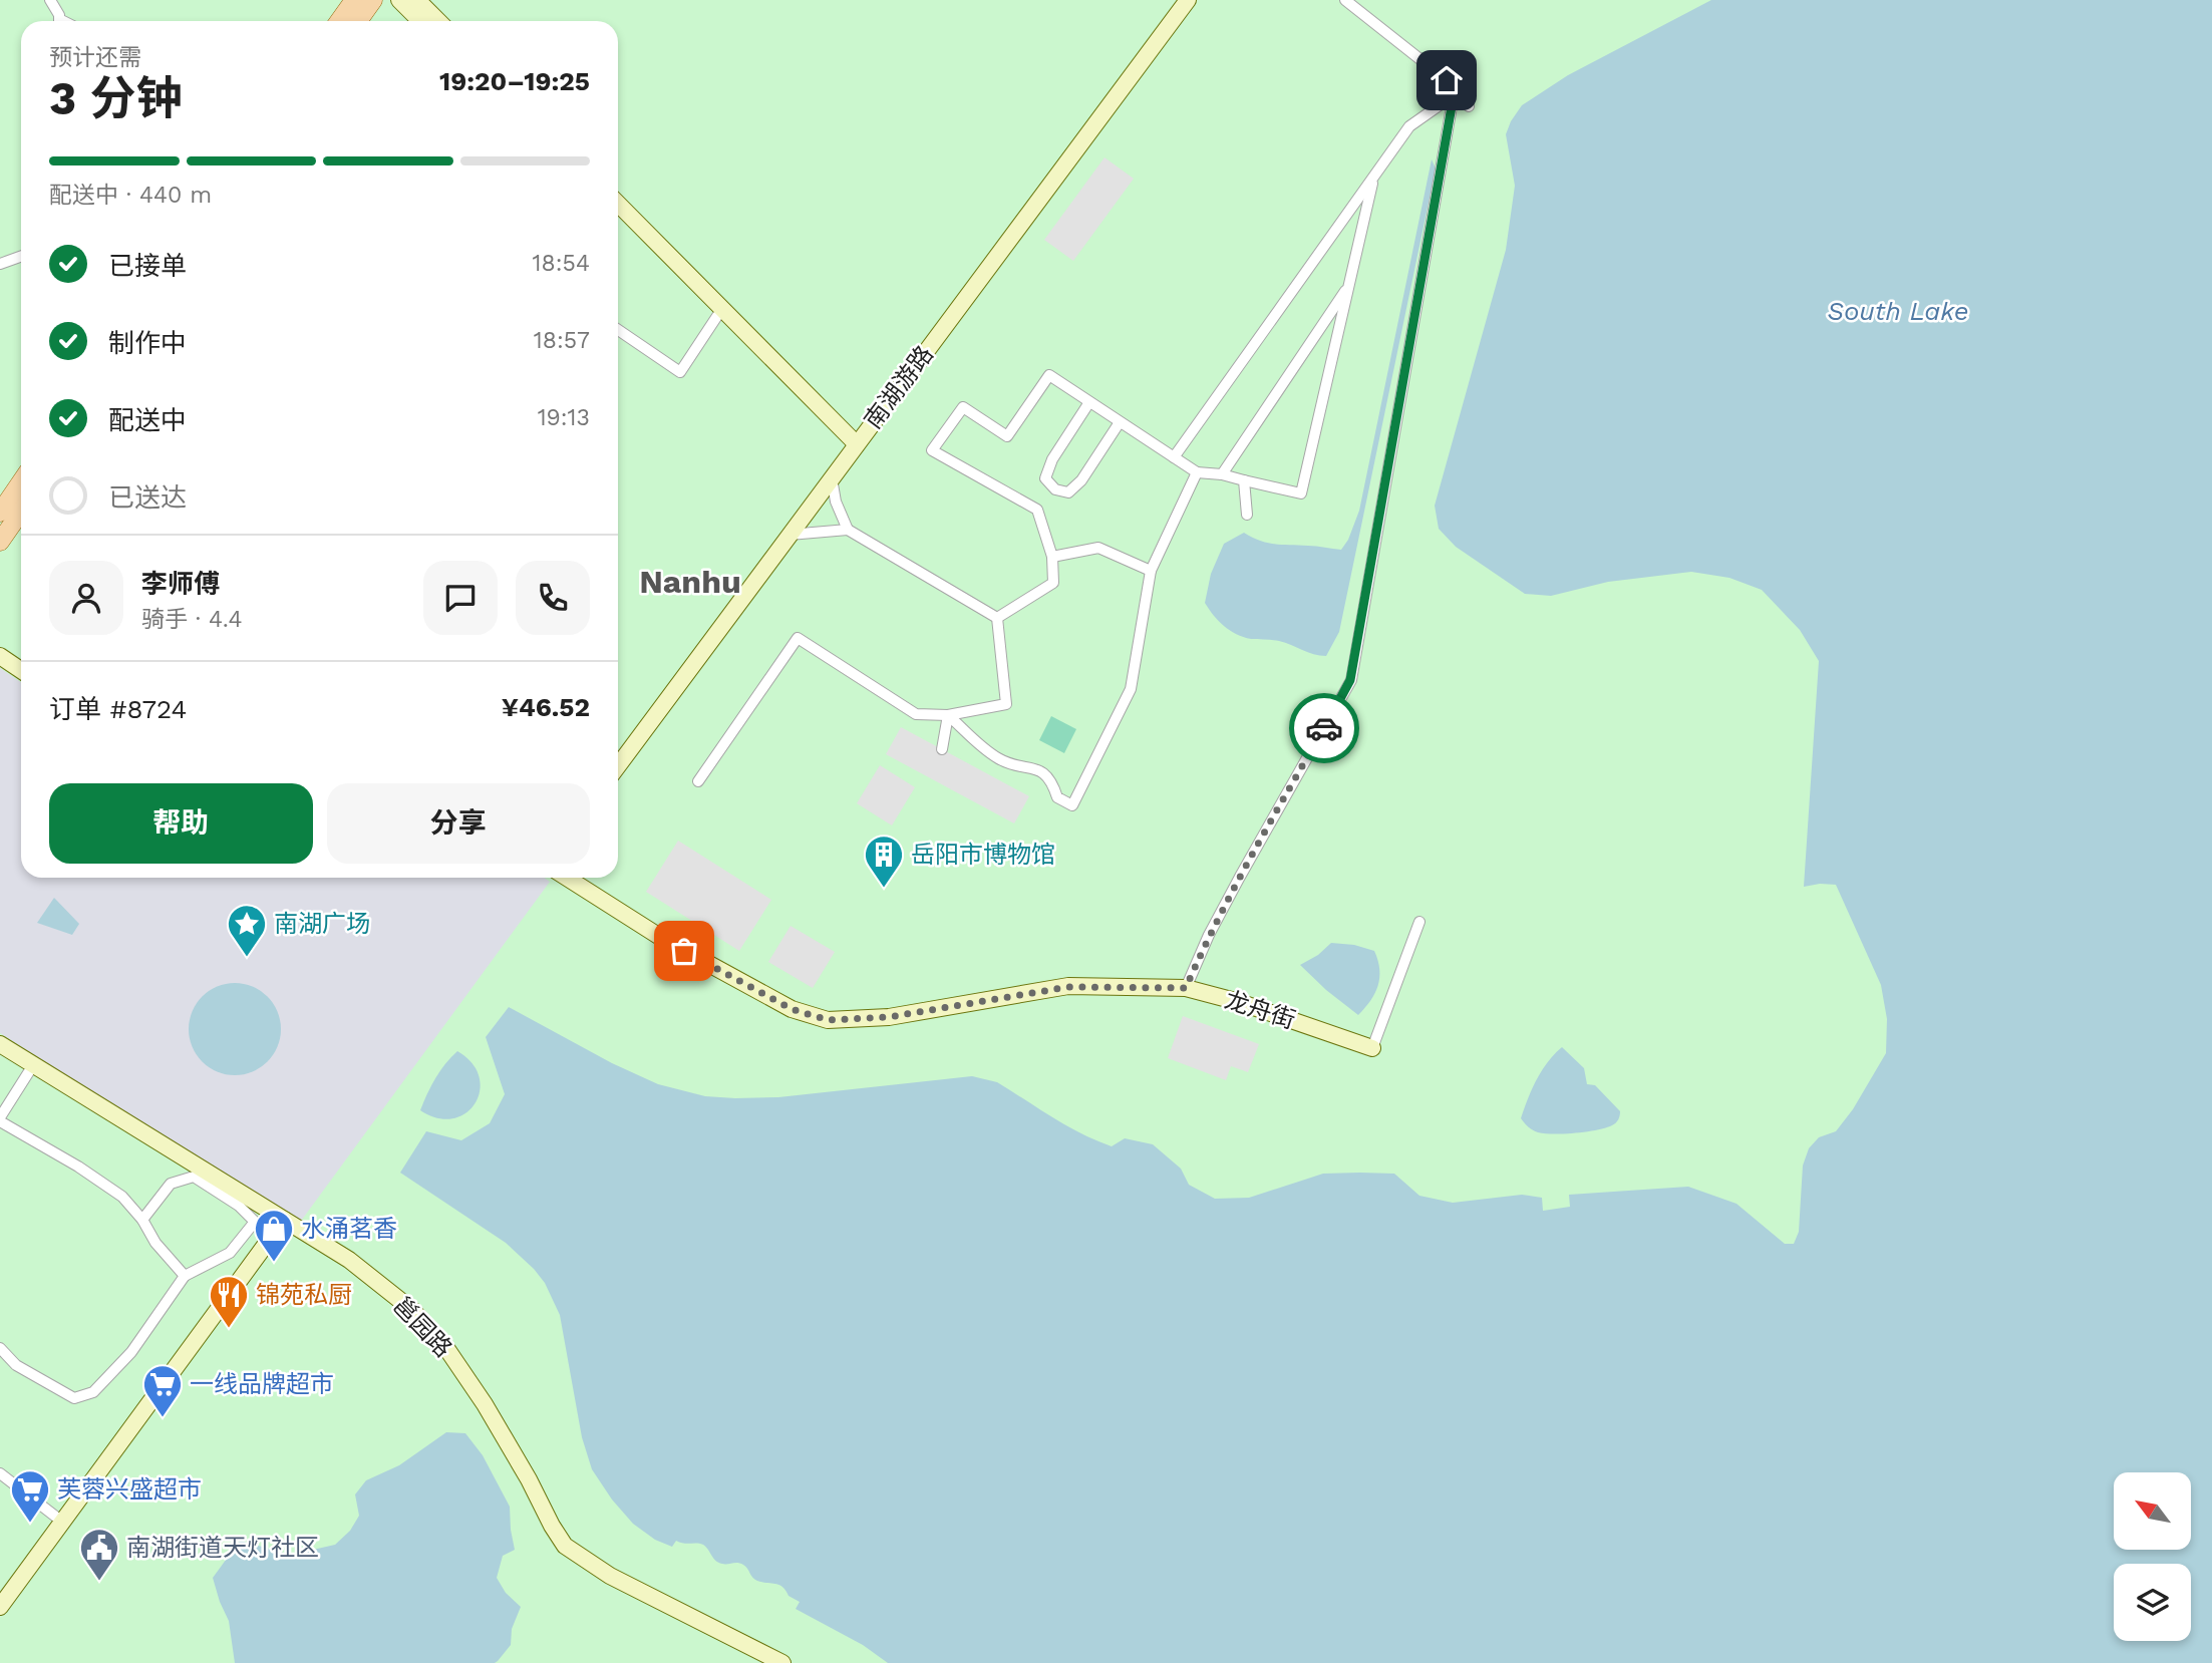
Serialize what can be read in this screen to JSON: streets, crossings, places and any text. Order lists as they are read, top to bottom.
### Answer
{
  "streets": {
    "street": ["南湖游路", "龙舟街", "邕园路"]
  },
  "districts": ["Nanhu"],
  "water": ["South Lake"],
  "places": {
    "building": ["岳阳市博物馆"],
    "place": ["南湖广场"],
    "shop": ["水涌茗香"],
    "restaurant": ["锦苑私厨"],
    "supermarket": ["一线品牌超市", "芙蓉兴盛超市"],
    "public building": ["南湖街道天灯社区"]
  },
  "north": "top left",
  "page": {
    "heading": ["3 分钟", "预计还需", "19:20–19:25"],
    "panel": [
      "李师傅",
      "骑手 · 4.4",
      "订单 #8724",
      "¥46.52"
    ],
    "bar": "配送中 · 440 m",
    "list": [
      ["已接单", "18:54"],
      ["制作中", "18:57"],
      ["配送中", "19:13"],
      "已送达"
    ],
    "buttons": ["帮助", "分享"]
  }
}
